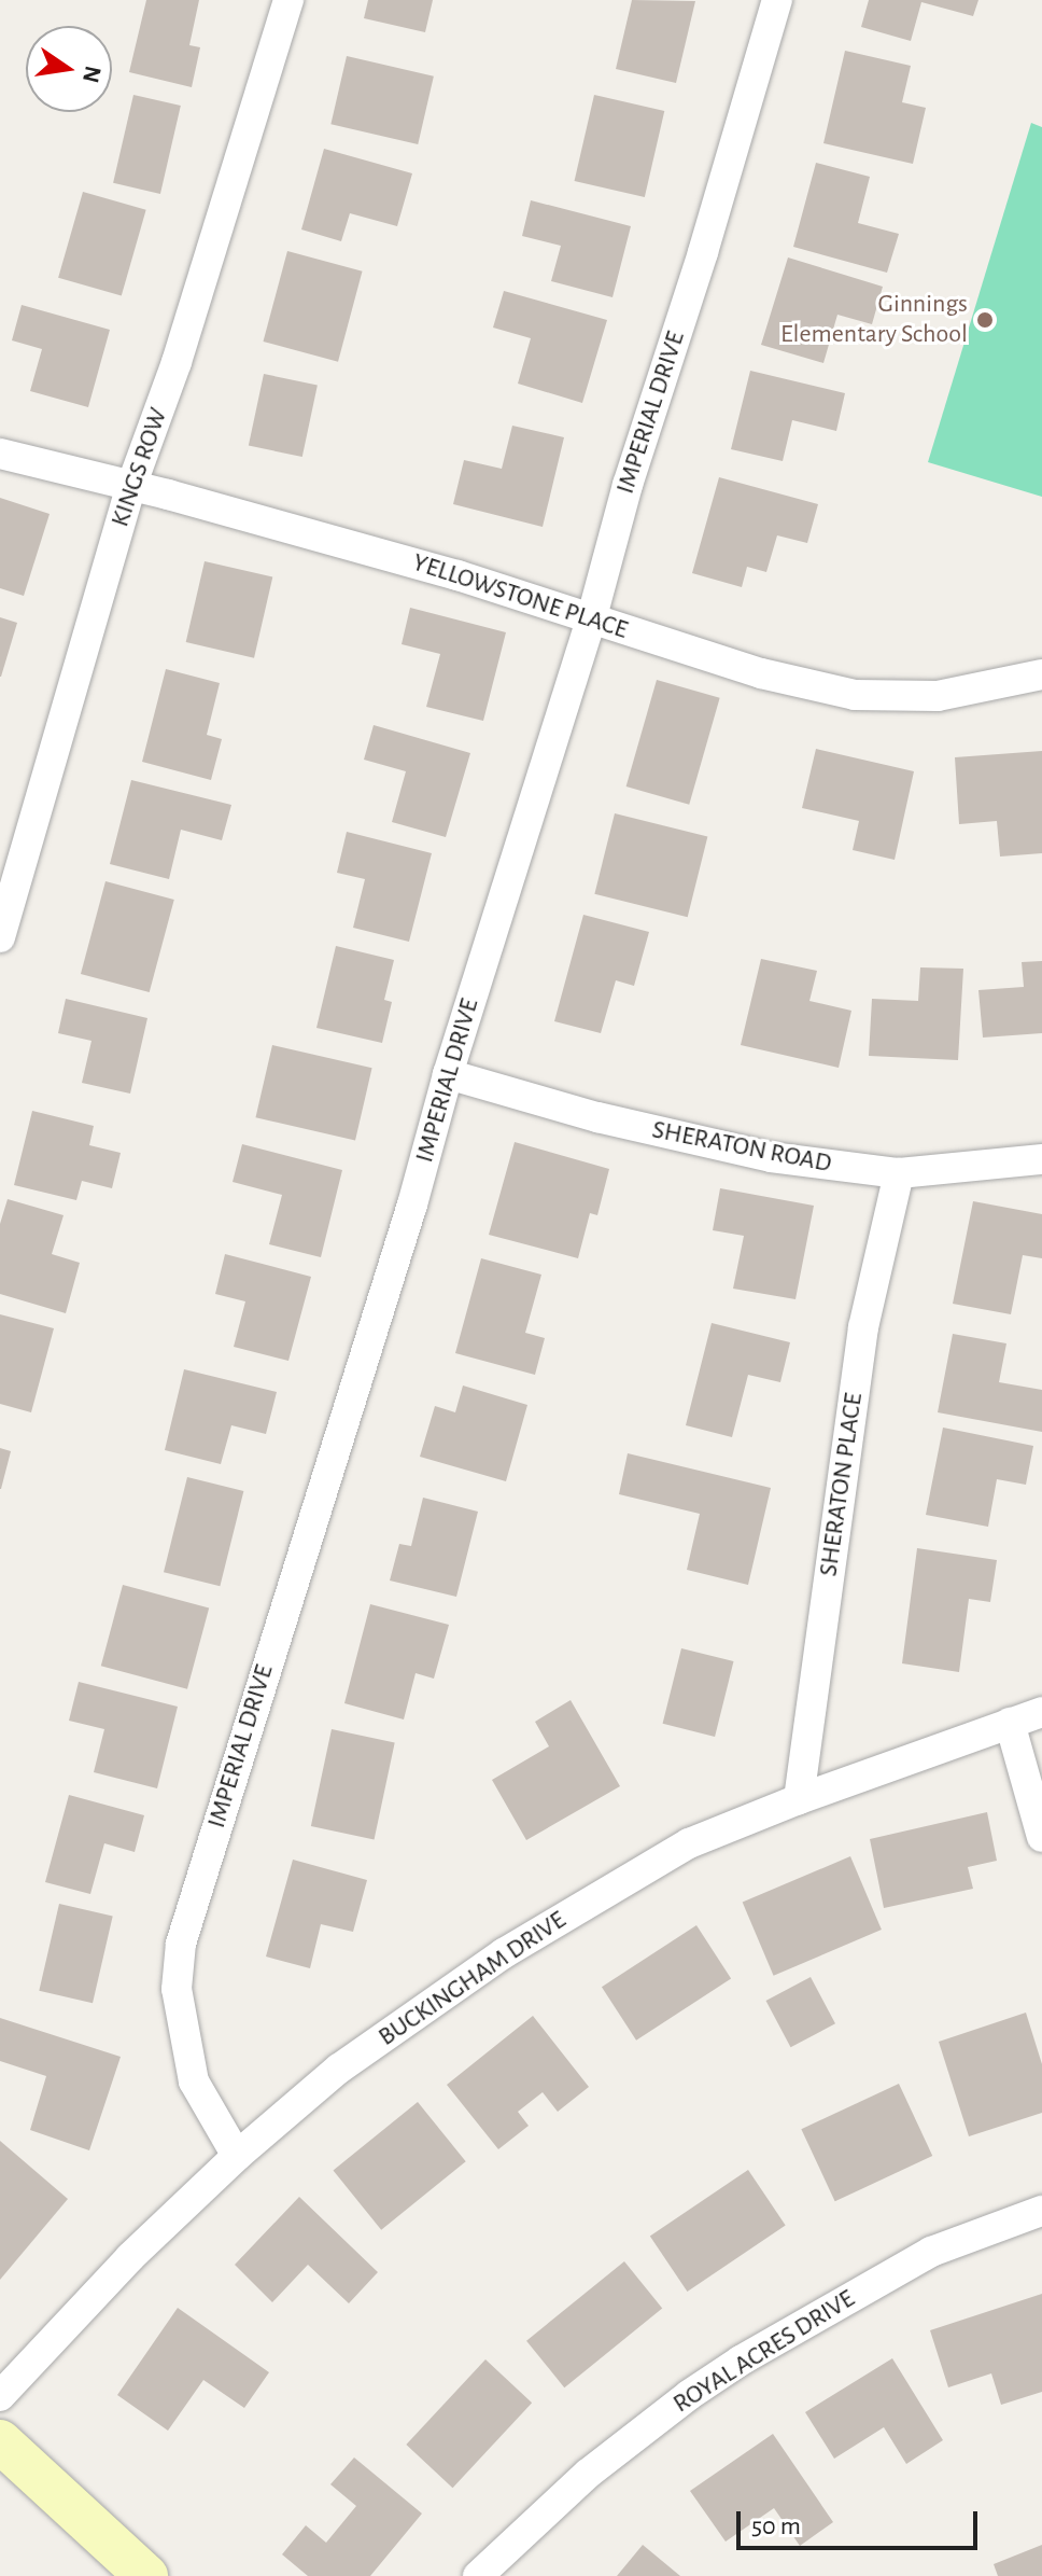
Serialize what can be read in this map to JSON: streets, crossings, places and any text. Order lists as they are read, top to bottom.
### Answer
{
  "streets": {
    "street": [
      "IMPERIAL DRIVE",
      "KINGS ROW",
      "YELLOWSTONE PLACE",
      "SHERATON ROAD",
      "SHERATON PLACE",
      "BUCKINGHAM DRIVE",
      "ROYAL ACRES DRIVE"
    ]
  },
  "crossings": [
    ["IMPERIAL DRIVE", "YELLOWSTONE PLACE"],
    ["IMPERIAL DRIVE", "SHERATON ROAD"],
    ["IMPERIAL DRIVE", "BUCKINGHAM DRIVE"],
    ["KINGS ROW", "YELLOWSTONE PLACE"],
    ["SHERATON ROAD", "SHERATON PLACE"],
    ["SHERATON PLACE", "BUCKINGHAM DRIVE"]
  ],
  "places": ["Ginnings Elementary School"],
  "scale_bar": "50 m",
  "north": "right"
}
